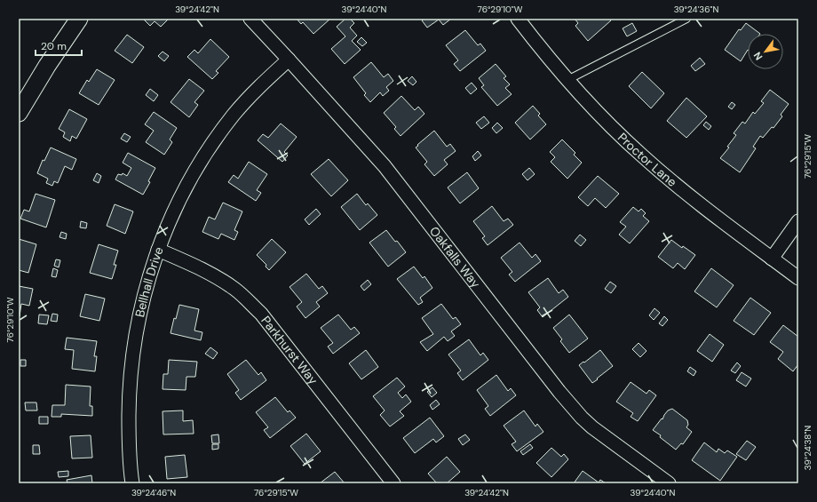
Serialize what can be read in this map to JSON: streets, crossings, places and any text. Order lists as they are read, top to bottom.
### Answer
{
  "streets": {
    "street": [
      "Proctor Lane",
      "Oakfalls Way",
      "Bellhall Drive",
      "Parkhurst Way"
    ]
  },
  "crossings": [
    ["Oakfalls Way", "Bellhall Drive"],
    ["Bellhall Drive", "Parkhurst Way"]
  ],
  "scale_bar": "20 m",
  "north": "bottom left",
  "coordinates": [
    "39°24'42\"N",
    "39°24'40\"N",
    "76°29'10\"W",
    "39°24'36\"N",
    "76°29'15\"W",
    "39°24'38\"N",
    "39°24'46\"N"
  ]
}
